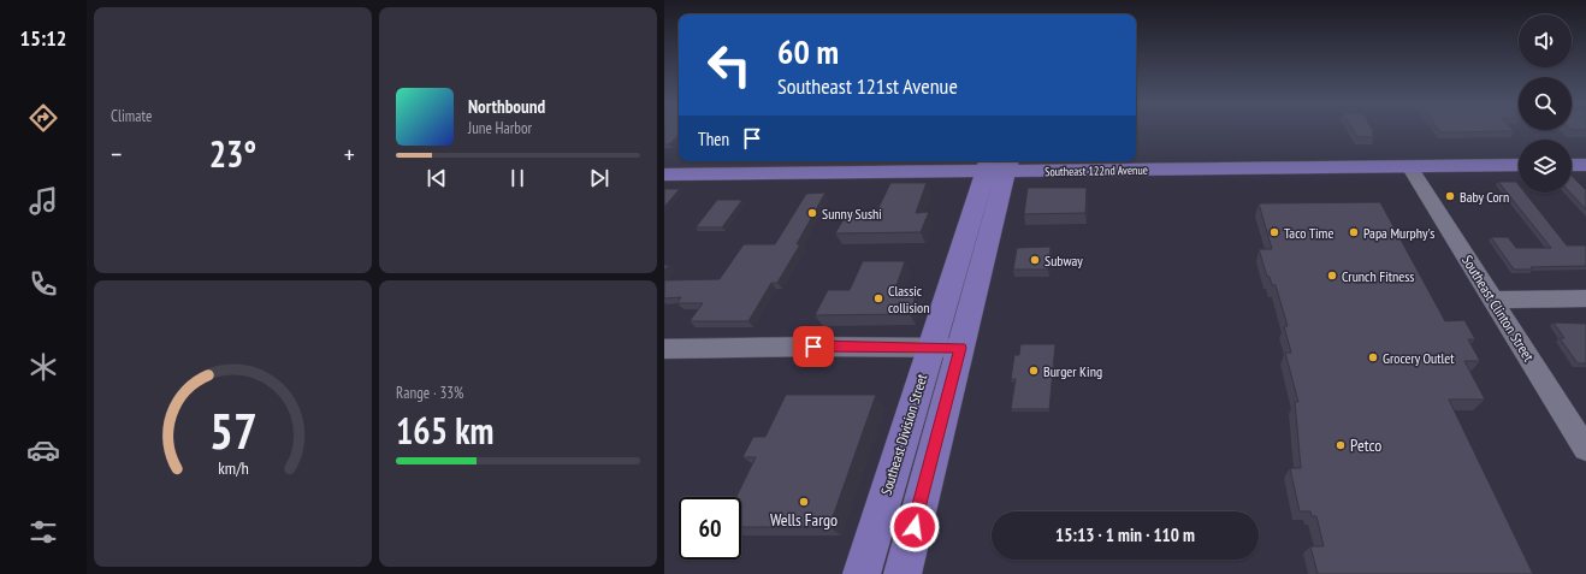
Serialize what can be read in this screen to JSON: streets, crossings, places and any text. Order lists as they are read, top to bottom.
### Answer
{
  "streets": {
    "main road": ["Southeast 122nd Avenue", "Southeast Division Street"],
    "street": ["Southeast Clinton Street"]
  },
  "crossings": [
    ["Southeast 122nd Avenue", "Southeast Clinton Street"],
    ["Southeast 122nd Avenue", "Southeast Division Street"]
  ],
  "places": [
    "Baby Corn",
    "Sunny Sushi",
    "Taco Time",
    "Papa Murphy's",
    "Subway",
    "Crunch Fitness",
    "Classic collision",
    "Grocery Outlet",
    "Burger King",
    "Petco",
    "Wells Fargo"
  ],
  "page": {
    "tabs": "15:12",
    "tile": [
      "Climate",
      ["Range · 33%", "165 km"]
    ],
    "turn": ["60 m", "Southeast 121st Avenue"],
    "song": ["Northbound", "June Harbor"],
    "then": "Then",
    "heat": ["−", "23°", "+"],
    "limit": "60",
    "trip": "15:13 · 1 min · 110 m",
    "gauge": ["57", "km/h"]
  }
}
